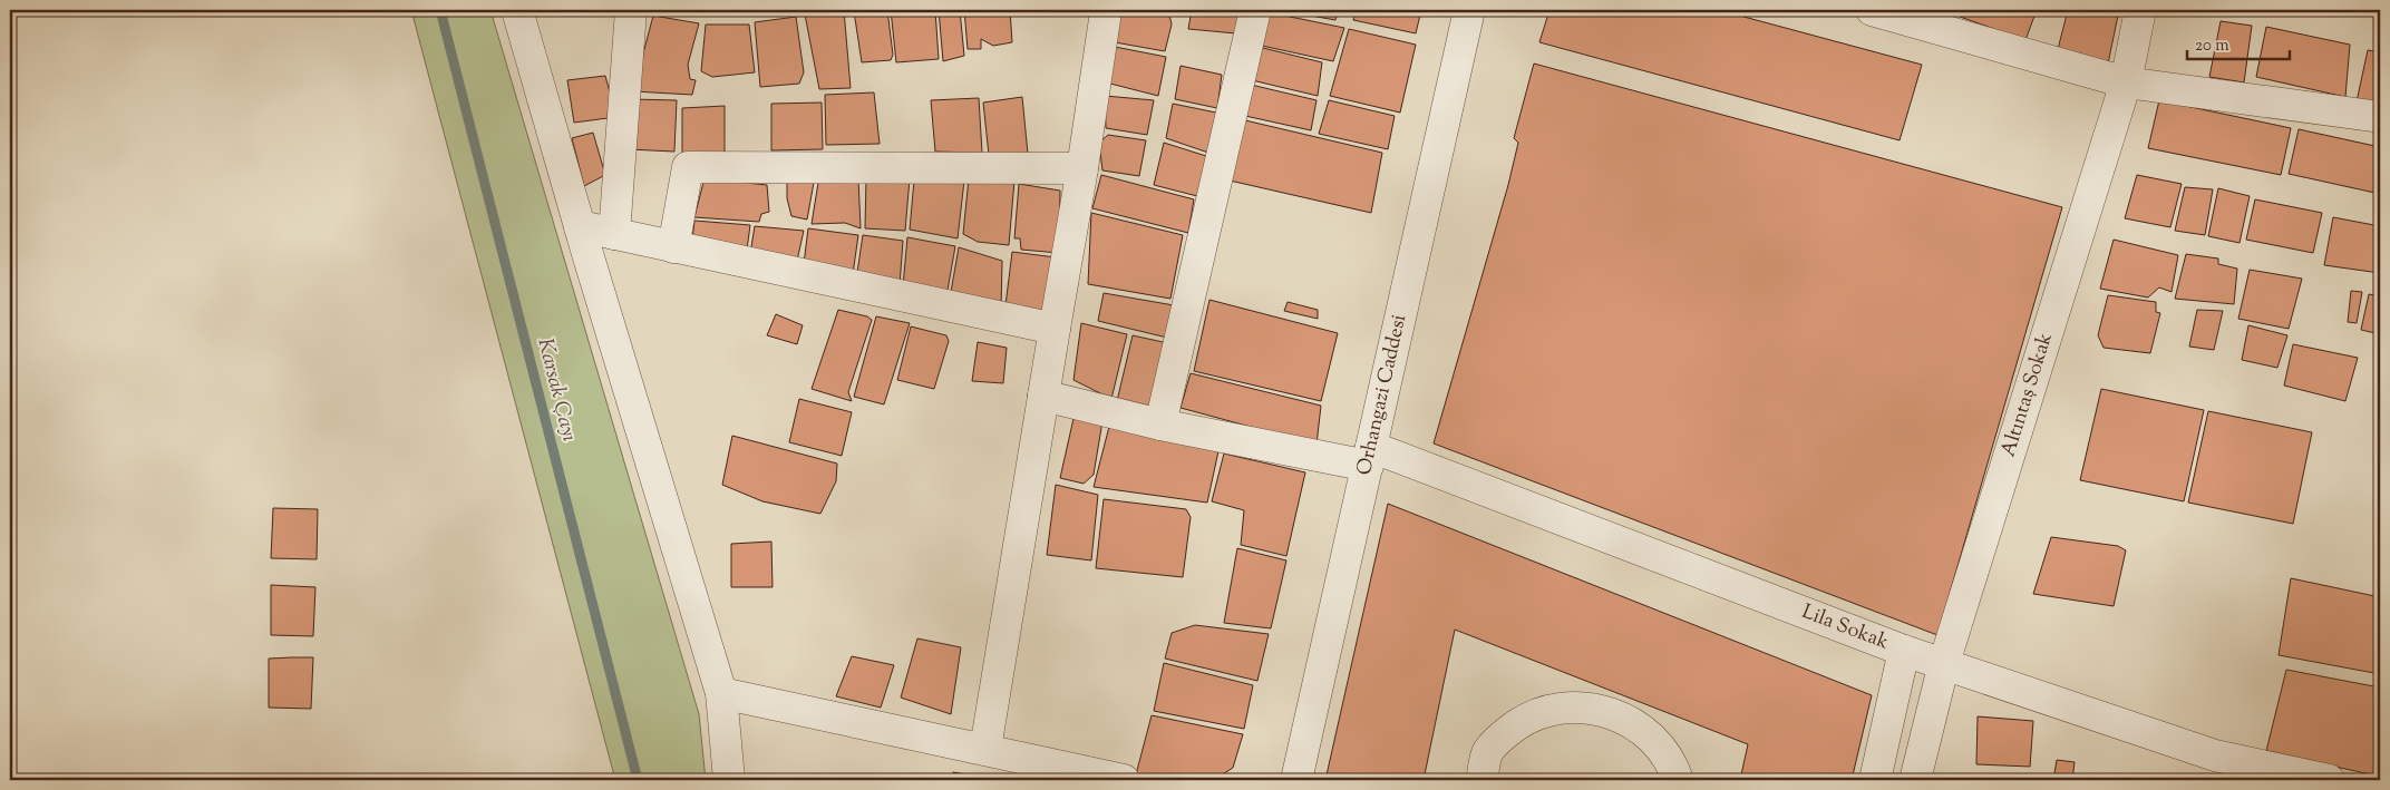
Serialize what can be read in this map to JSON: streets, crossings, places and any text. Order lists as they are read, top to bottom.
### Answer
{
  "streets": {
    "street": ["Orhangazi Caddesi", "Altıntaş Sokak", "Lila Sokak"]
  },
  "crossings": [
    ["Orhangazi Caddesi", "Lila Sokak"],
    ["Altıntaş Sokak", "Lila Sokak"]
  ],
  "water": ["Karsak Çayı"],
  "scale_bar": "20 m"
}
